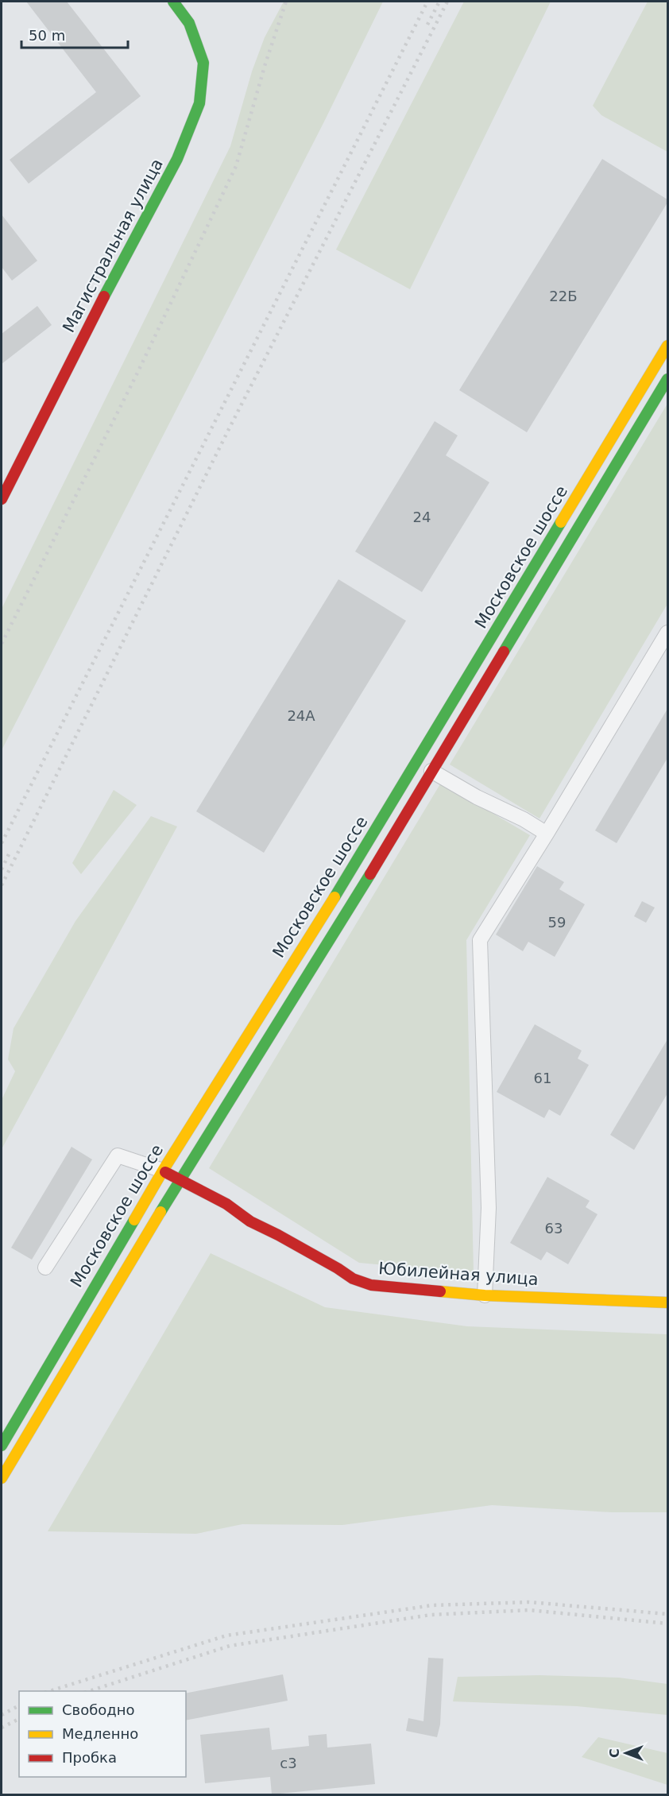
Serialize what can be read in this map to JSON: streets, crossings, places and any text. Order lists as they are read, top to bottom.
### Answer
{
  "streets": {
    "main road": ["Магистральная улица", "Московское шоссе", "Юбилейная улица"]
  },
  "crossings": [
    ["Московское шоссе", "Юбилейная улица"]
  ],
  "house_numbers": [
    "22Б",
    "24",
    "24А",
    "59",
    "61",
    "63",
    "с3"
  ],
  "legend": ["Свободно", "Медленно", "Пробка"],
  "scale_bar": "50 m",
  "north": "left"
}
